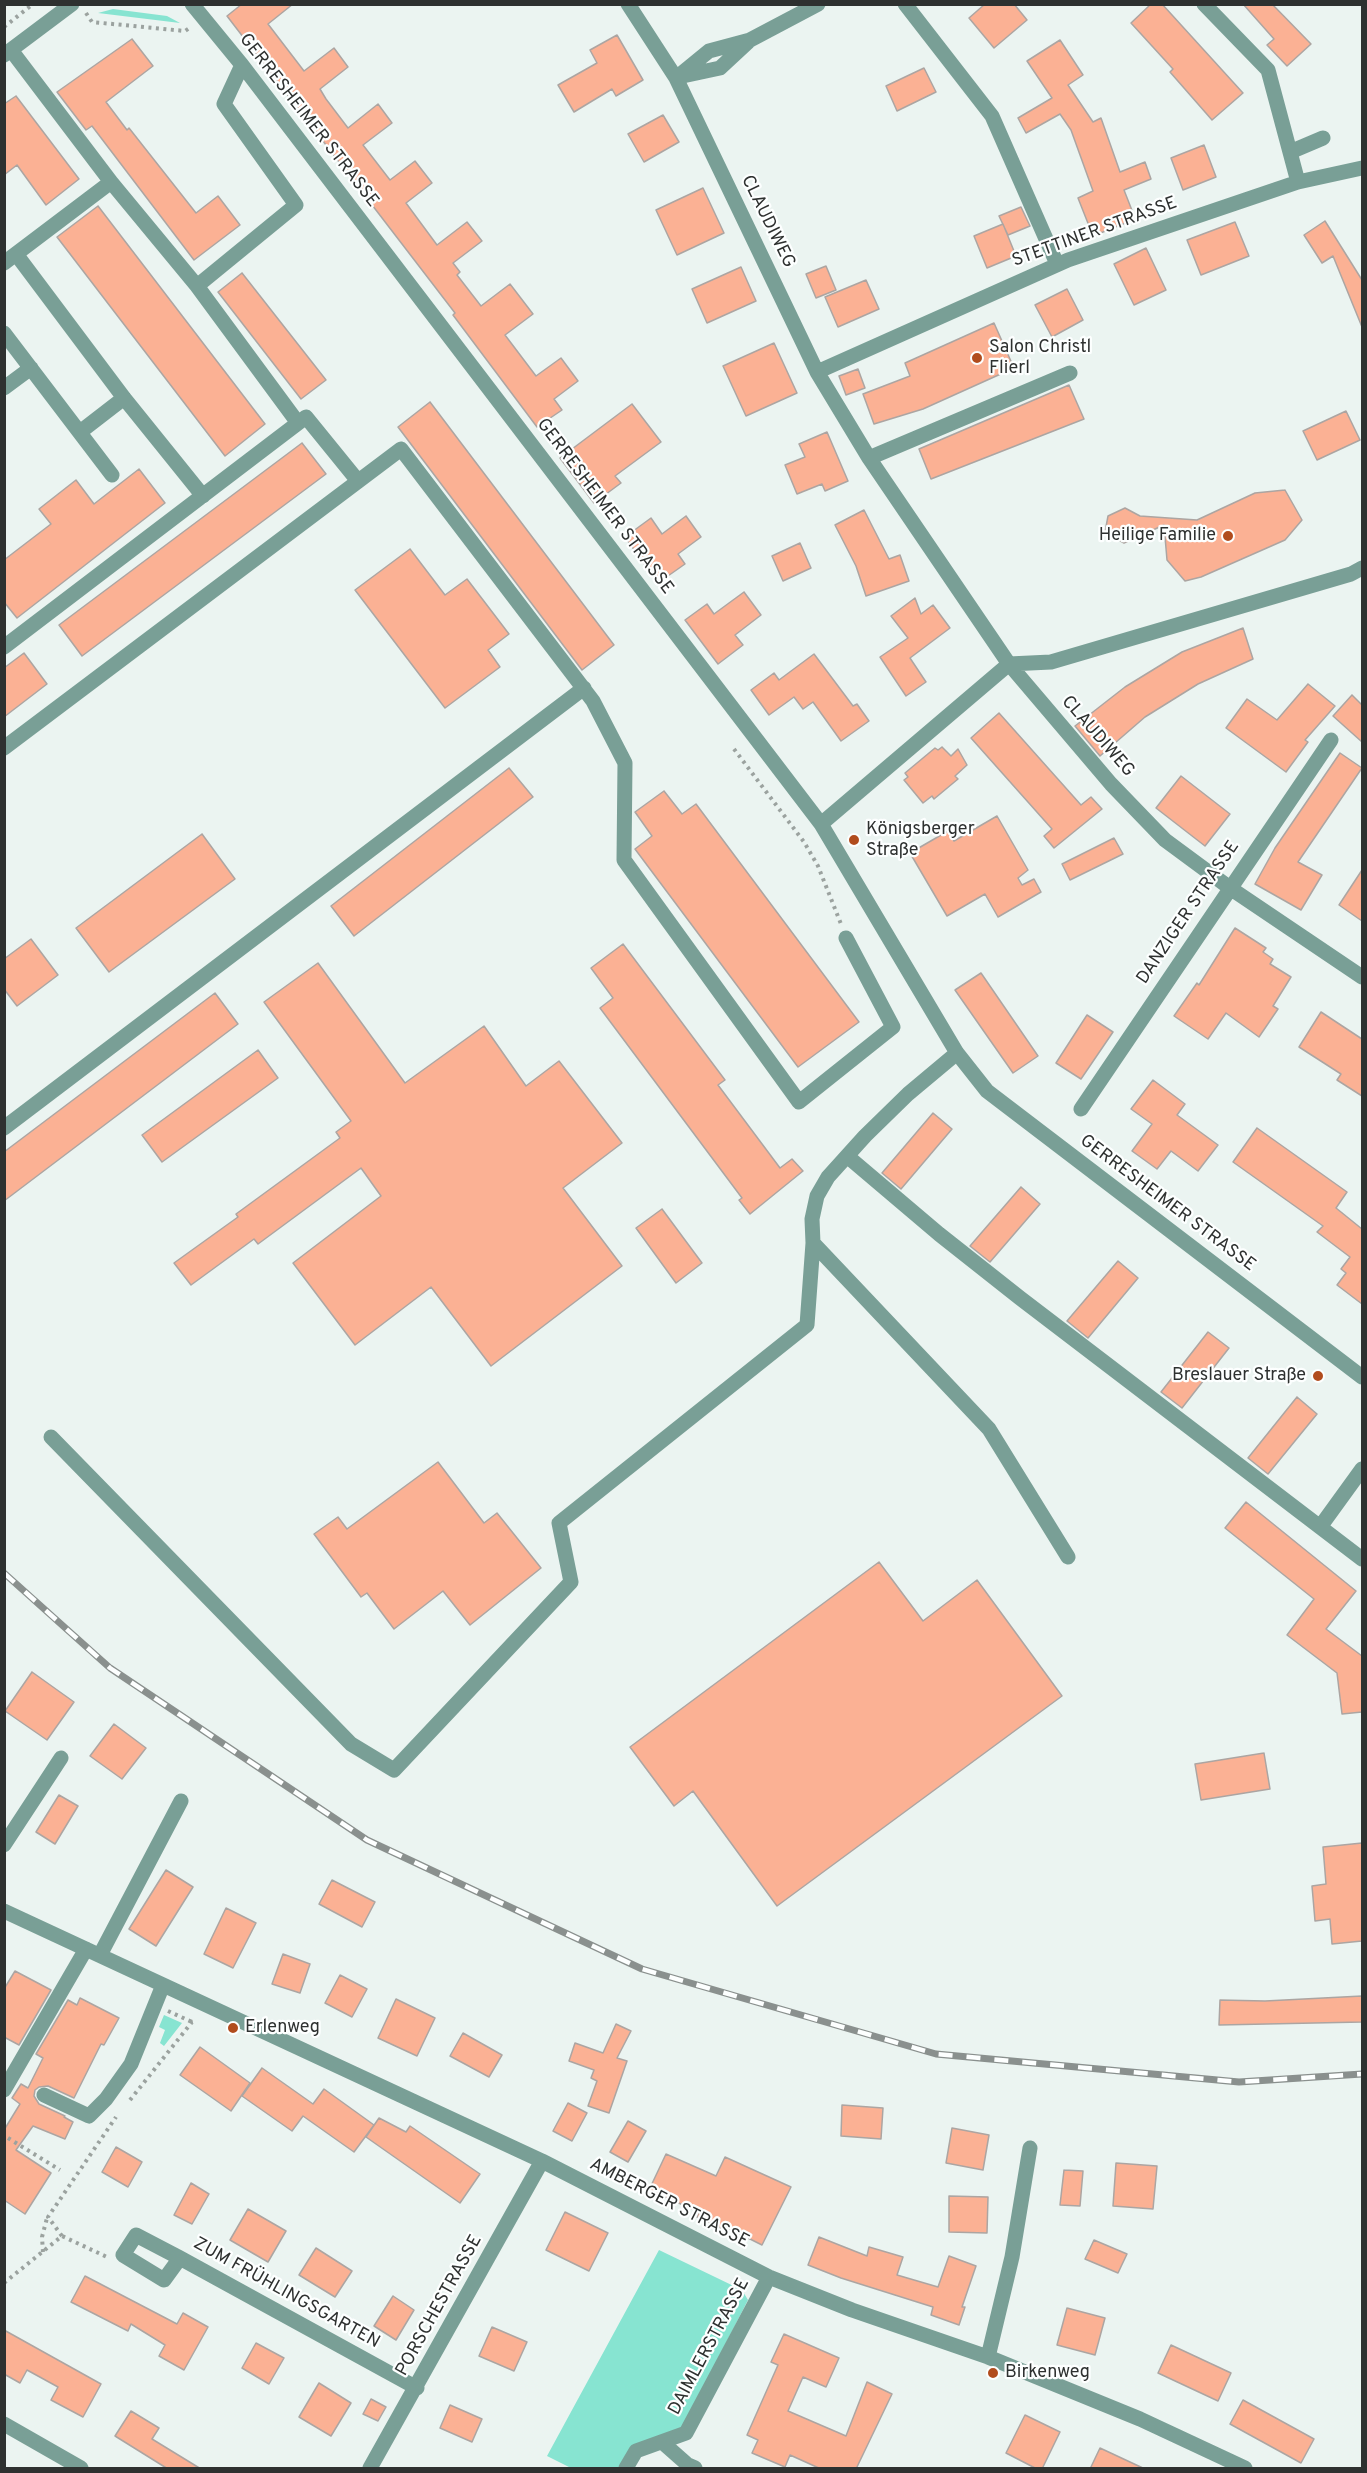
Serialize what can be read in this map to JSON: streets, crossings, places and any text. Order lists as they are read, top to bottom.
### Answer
{
  "streets": {
    "street": [
      "GERRESHEIMER STRASSE",
      "CLAUDIWEG",
      "STETTINER STRASSE",
      "DANZIGER STRASSE",
      "AMBERGER STRASSE",
      "ZUM FRÜHLINGSGARTEN",
      "PORSCHESTRASSE",
      "DAIMLERSTRASSE"
    ]
  },
  "crossings": [
    ["CLAUDIWEG", "STETTINER STRASSE"],
    ["CLAUDIWEG", "DANZIGER STRASSE"],
    ["AMBERGER STRASSE", "PORSCHESTRASSE"],
    ["AMBERGER STRASSE", "DAIMLERSTRASSE"],
    ["ZUM FRÜHLINGSGARTEN", "PORSCHESTRASSE"]
  ],
  "places": [
    "Salon Christl Flierl",
    "Heilige Familie",
    "Königsberger Straße",
    "Breslauer Straße",
    "Erlenweg",
    "Birkenweg"
  ]
}
